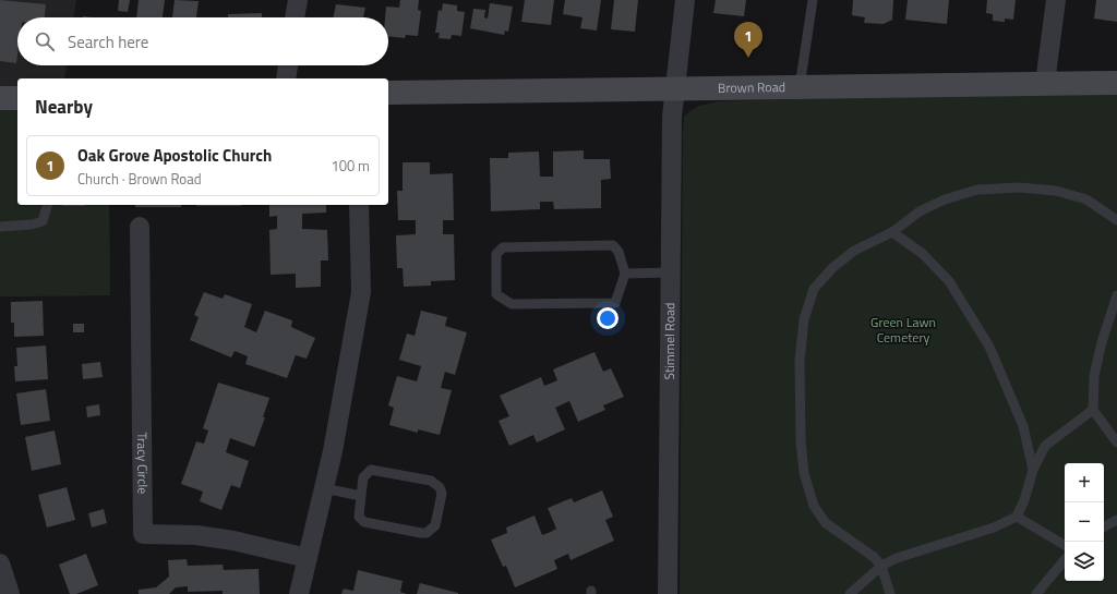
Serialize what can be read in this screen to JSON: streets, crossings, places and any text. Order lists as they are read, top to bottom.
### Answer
{
  "streets": {
    "main road": ["Brown Road"],
    "street": ["Stimmel Road", "Tracy Circle"]
  },
  "crossings": [
    ["Brown Road", "Stimmel Road"]
  ],
  "parks": ["Green Lawn Cemetery"],
  "page": {
    "search": "Search here",
    "pins": "1",
    "heading": "Nearby",
    "list": [
      {
        "mark": "1",
        "name": "Oak Grove Apostolic Church",
        "note": "Church · Brown Road",
        "value": "100 m"
      }
    ],
    "map_buttons": ["+", "−"]
  }
}
